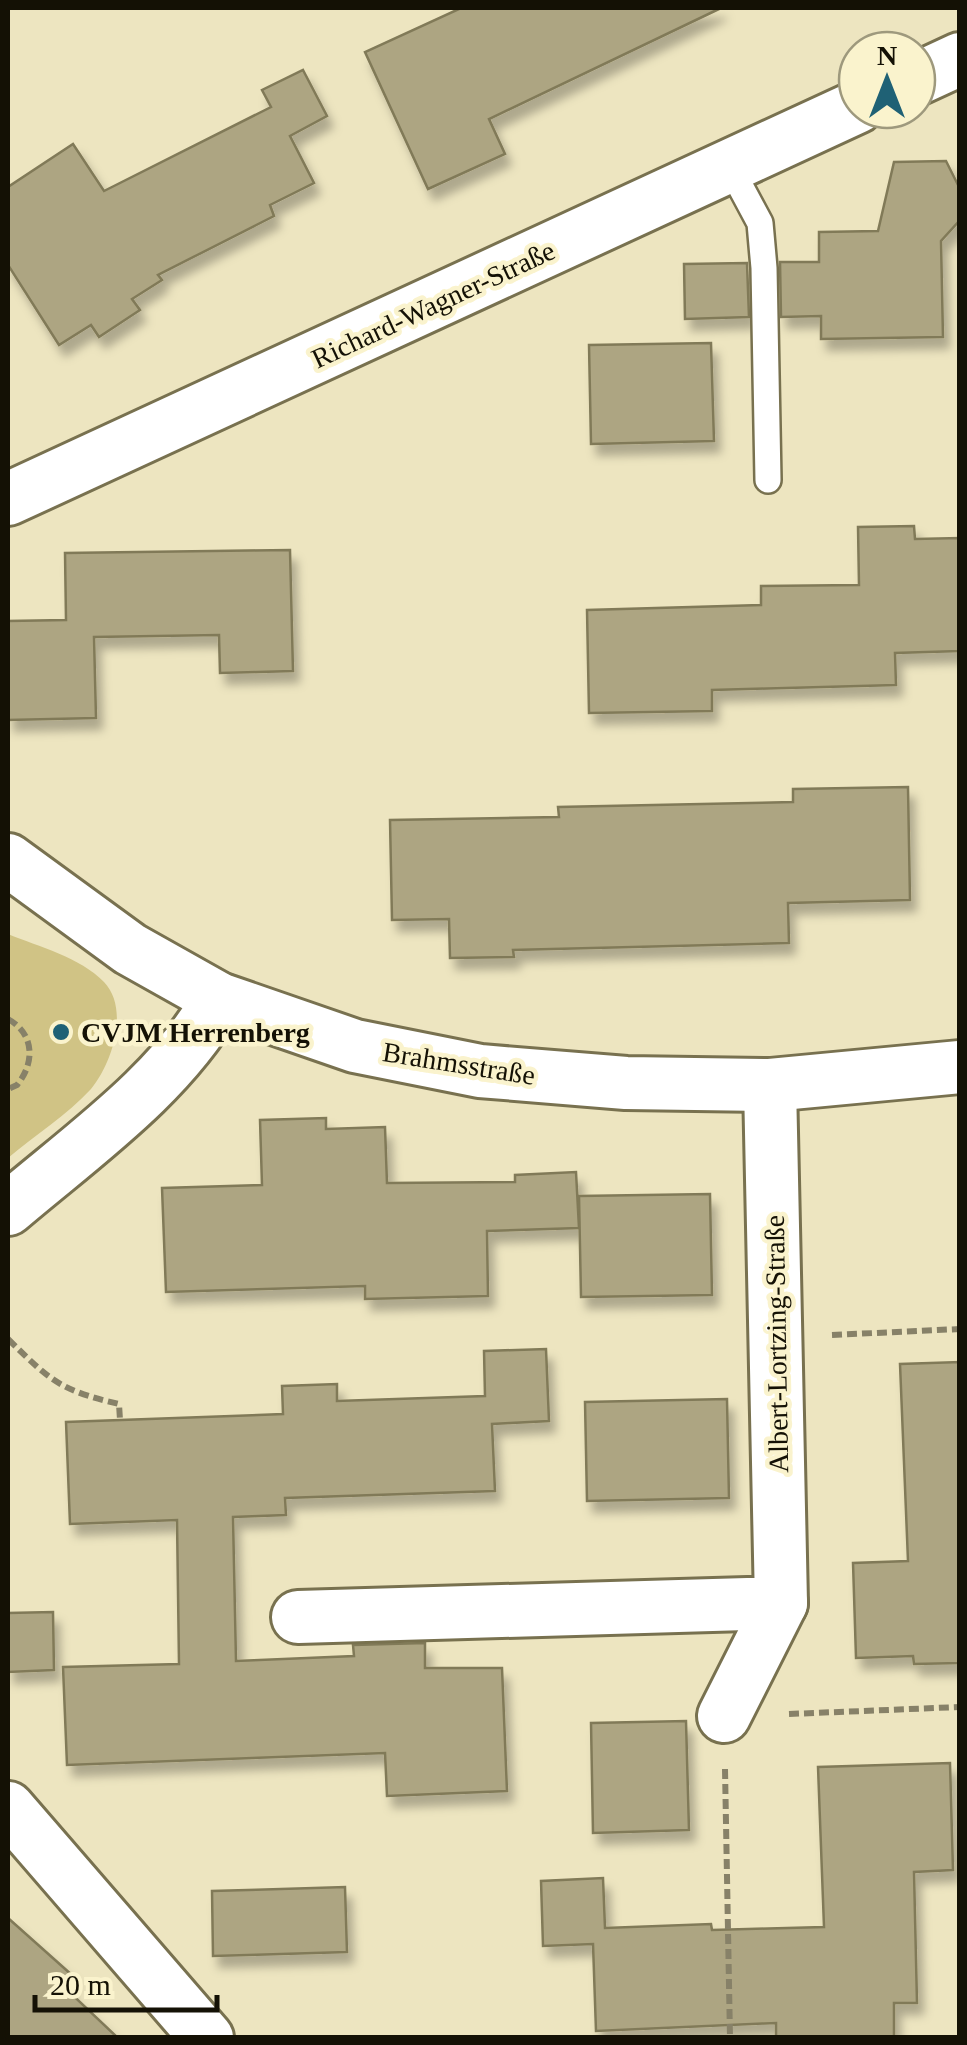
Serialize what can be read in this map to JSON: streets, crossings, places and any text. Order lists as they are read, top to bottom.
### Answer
{
  "streets": {
    "street": ["Richard-Wagner-Straße", "Brahmsstraße", "Albert-Lortzing-Straße"]
  },
  "crossings": [
    ["Brahmsstraße", "Albert-Lortzing-Straße"]
  ],
  "places": ["CVJM Herrenberg"],
  "scale_bar": "20 m",
  "north": "top"
}
